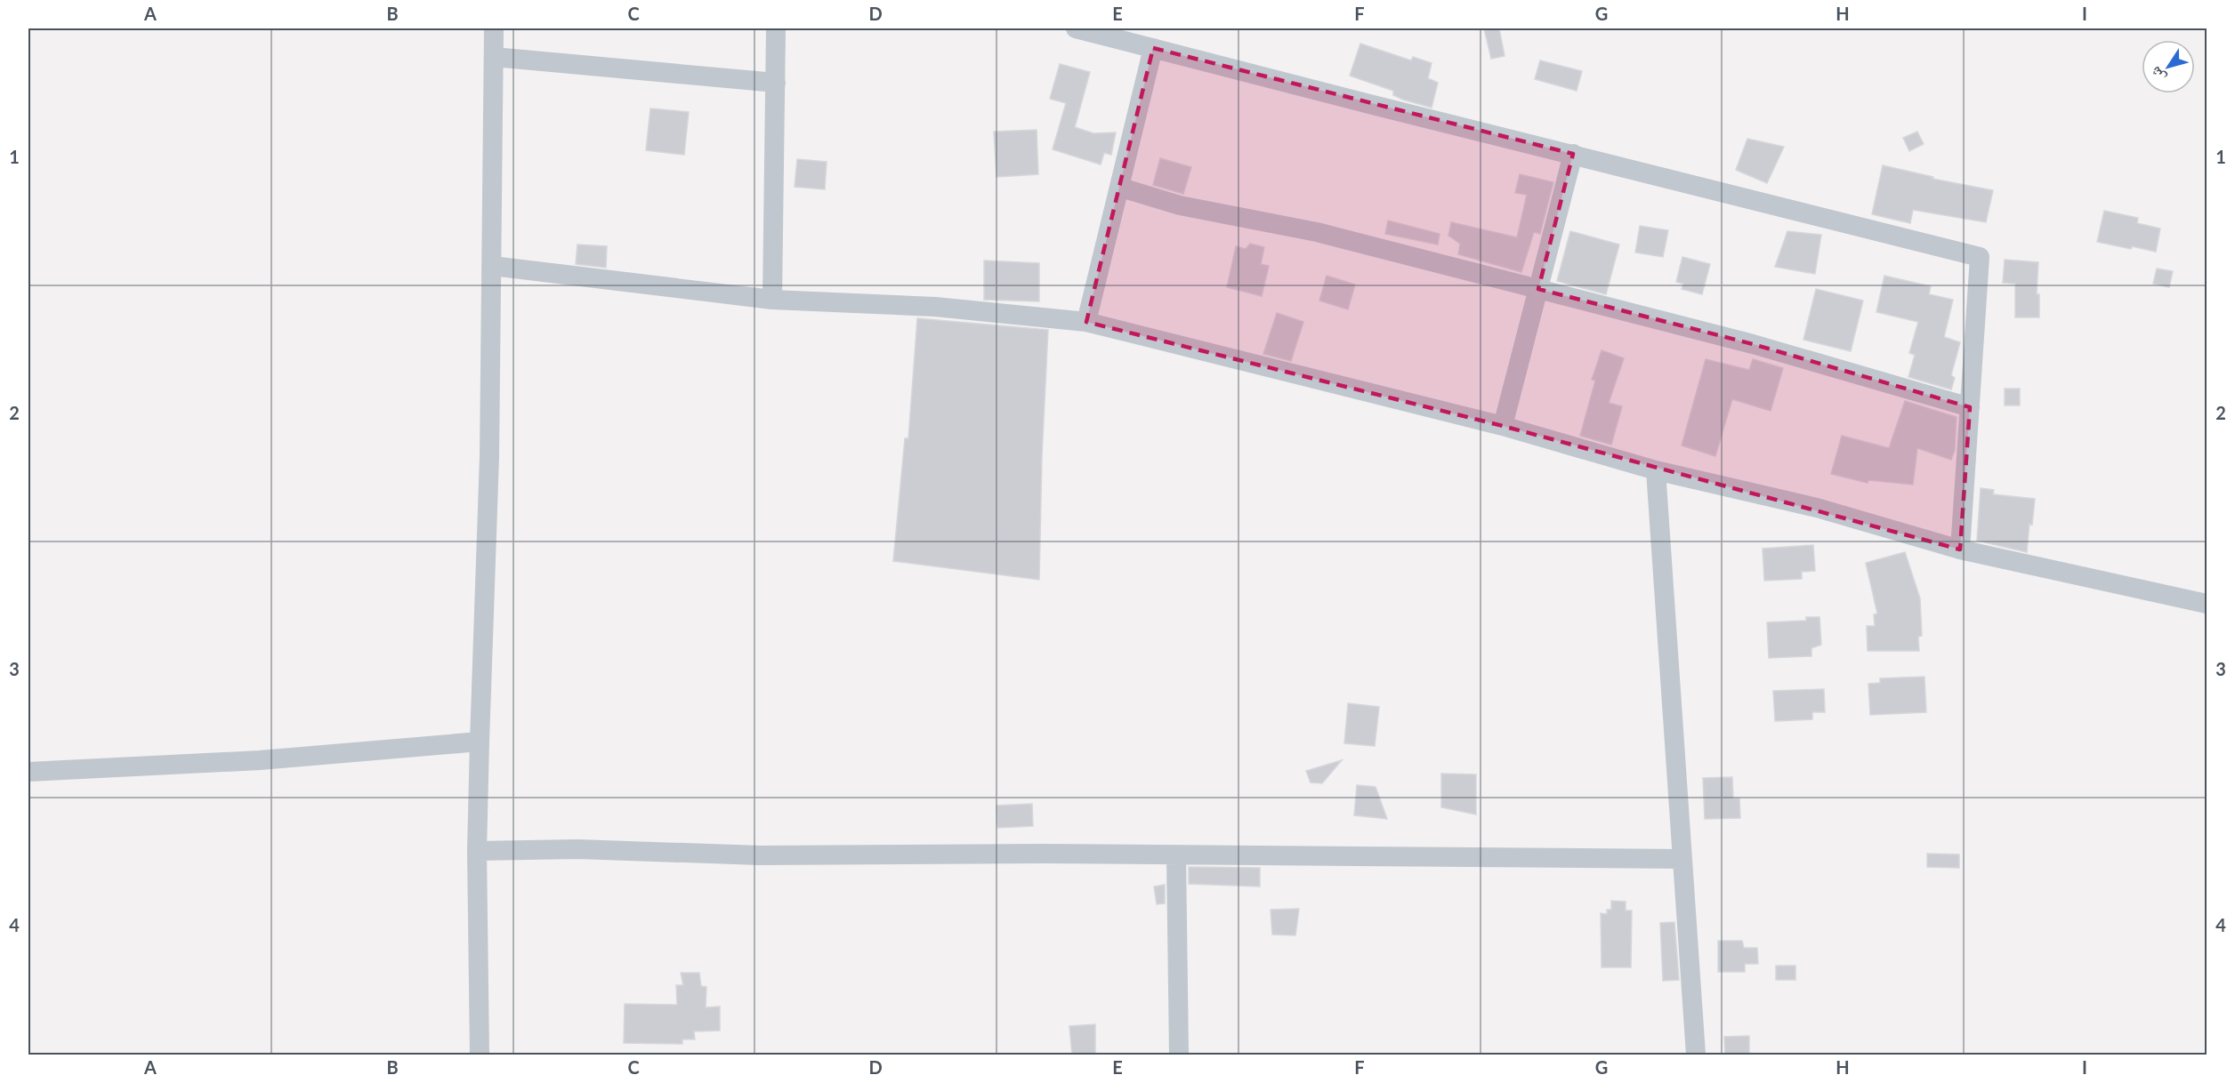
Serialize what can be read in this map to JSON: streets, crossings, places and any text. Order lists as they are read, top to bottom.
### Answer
{
  "north": "bottom left",
  "grid": {
    "columns": [
      "A",
      "B",
      "C",
      "D",
      "E",
      "F",
      "G",
      "H",
      "I"
    ],
    "rows": [
      "1",
      "2",
      "3",
      "4"
    ]
  }
}
